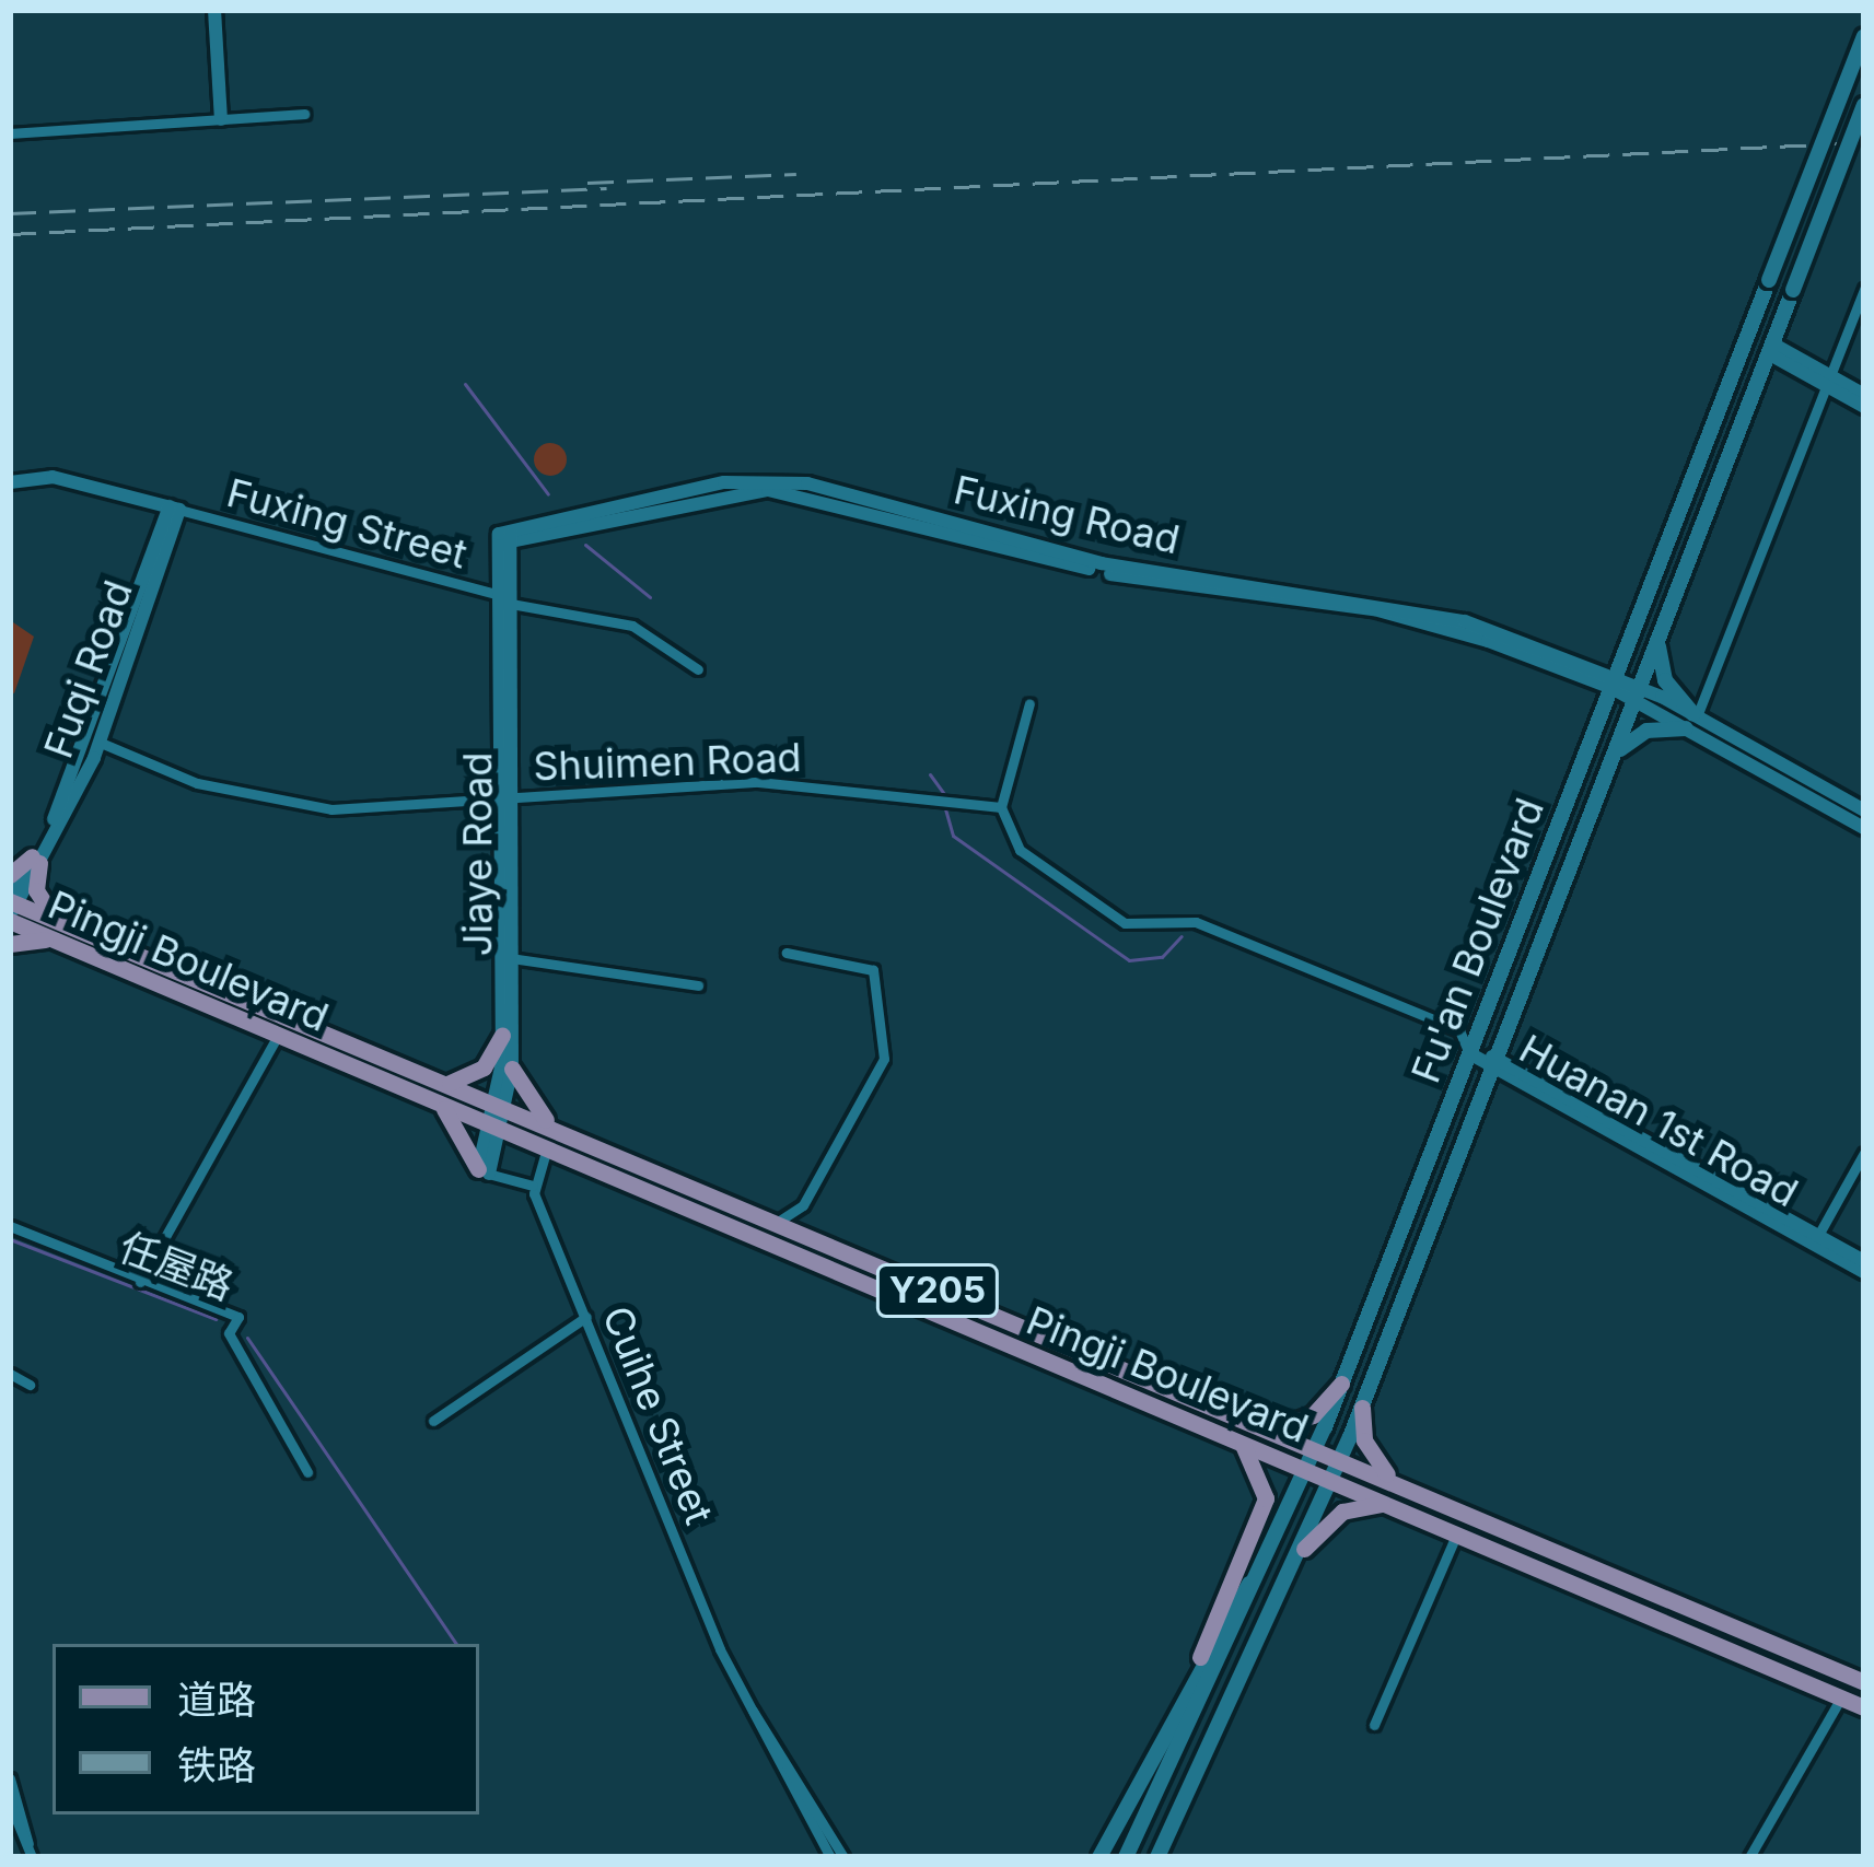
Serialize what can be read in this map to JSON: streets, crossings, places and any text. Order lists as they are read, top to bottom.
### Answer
{
  "streets": {
    "main road": ["Fu'an Boulevard", "Pingji Boulevard", "Y205"],
    "street": [
      "Fuxing Road",
      "Fuxing Street",
      "Fuqi Road",
      "Shuimen Road",
      "Jiaye Road",
      "Huanan 1st Road",
      "任屋路",
      "Cuihe Street"
    ]
  },
  "crossings": [
    ["Fuxing Road", "Jiaye Road"],
    ["Fuxing Road", "Fu'an Boulevard"],
    ["Fuxing Street", "Fuqi Road"],
    ["Fuxing Street", "Jiaye Road"],
    ["Fuqi Road", "Shuimen Road"],
    ["Fuqi Road", "Pingji Boulevard"],
    ["Shuimen Road", "Jiaye Road"],
    ["Jiaye Road", "Pingji Boulevard"],
    ["Fu'an Boulevard", "Pingji Boulevard"],
    ["Fu'an Boulevard", "Huanan 1st Road"]
  ],
  "legend": ["道路", "铁路"]
}
